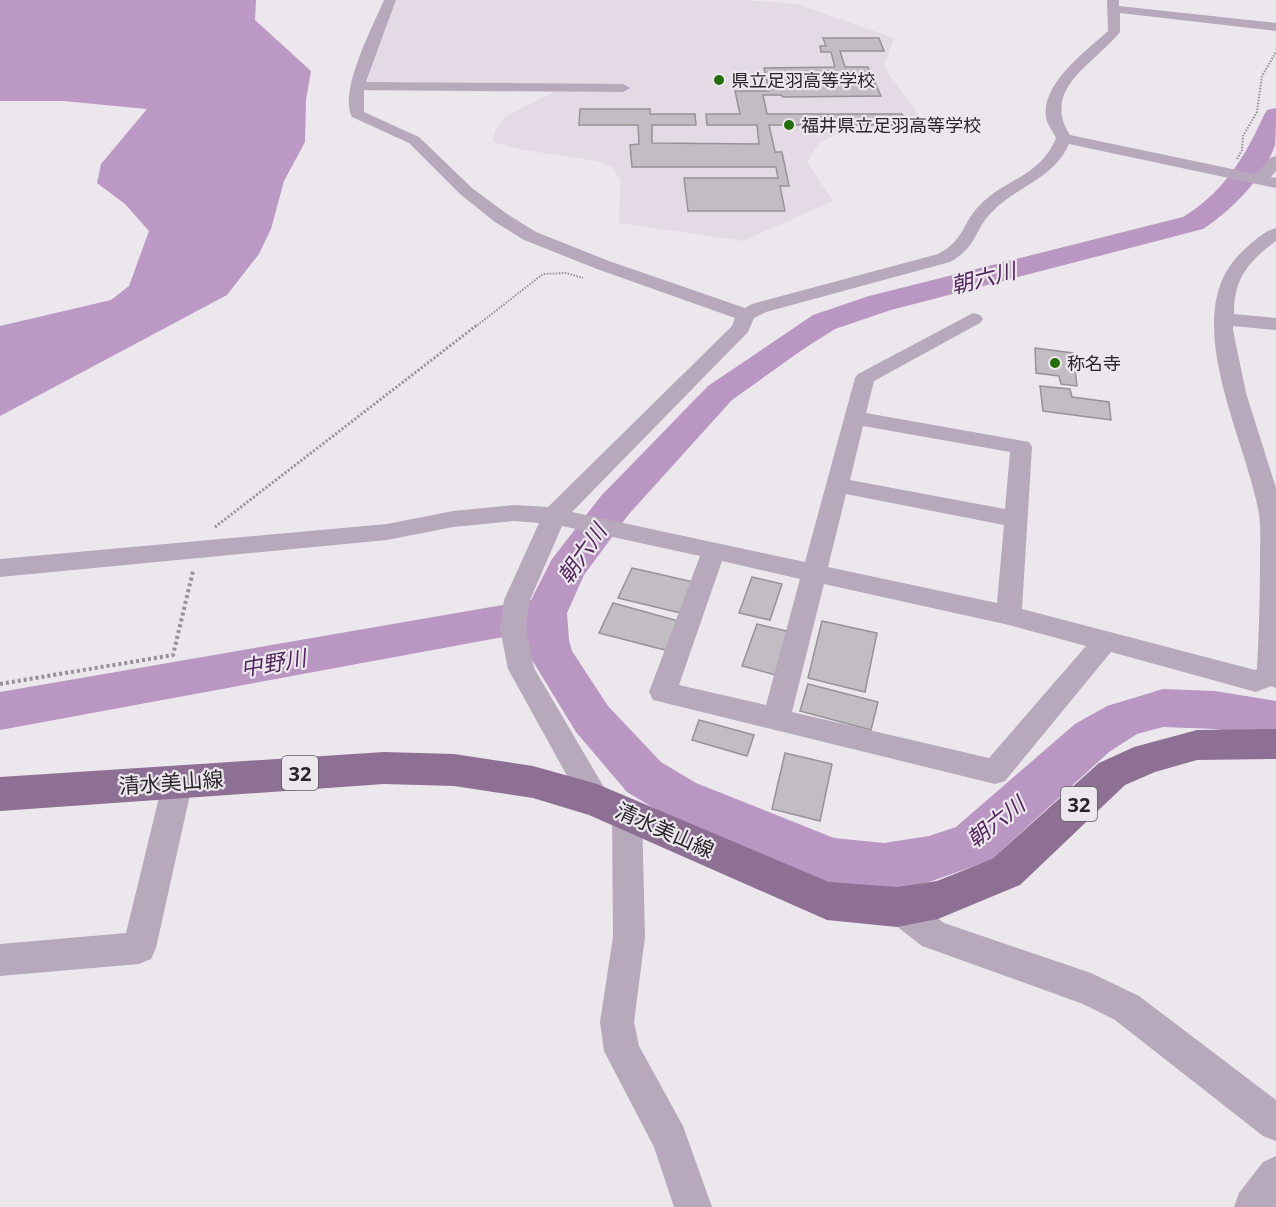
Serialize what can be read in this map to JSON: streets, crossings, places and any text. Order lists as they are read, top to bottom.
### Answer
{
  "streets": {
    "main road": ["32", "清水美山線"]
  },
  "water": ["朝六川", "中野川"],
  "places": ["県立足羽高等学校", "福井県立足羽高等学校", "称名寺"]
}
